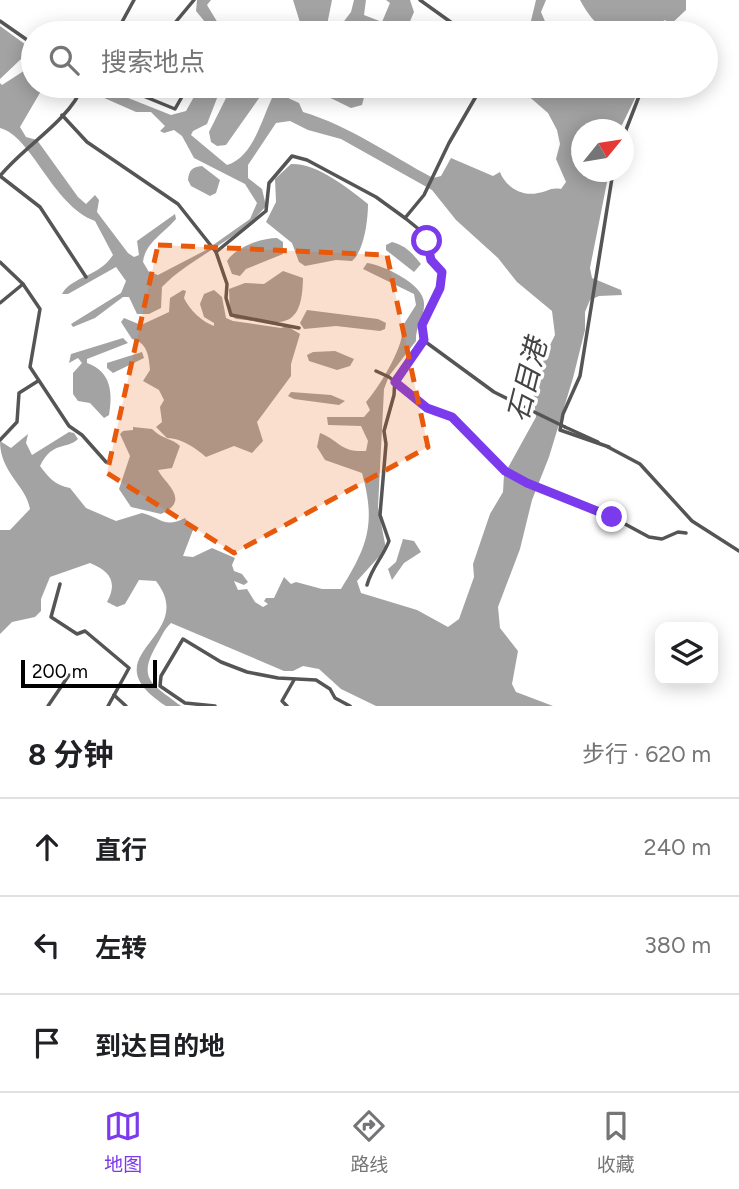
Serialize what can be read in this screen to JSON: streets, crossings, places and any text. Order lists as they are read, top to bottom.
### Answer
{
  "water": ["石目港"],
  "scale_bar": "200 m",
  "north": "top right",
  "page": {
    "search": "搜索地点",
    "scale": "200 m",
    "heading": ["8 分钟", "步行 · 620 m"],
    "list": [
      ["直行", "240 m"],
      ["左转", "380 m"],
      "到达目的地"
    ],
    "nav": ["地图", "路线", "收藏"]
  }
}
